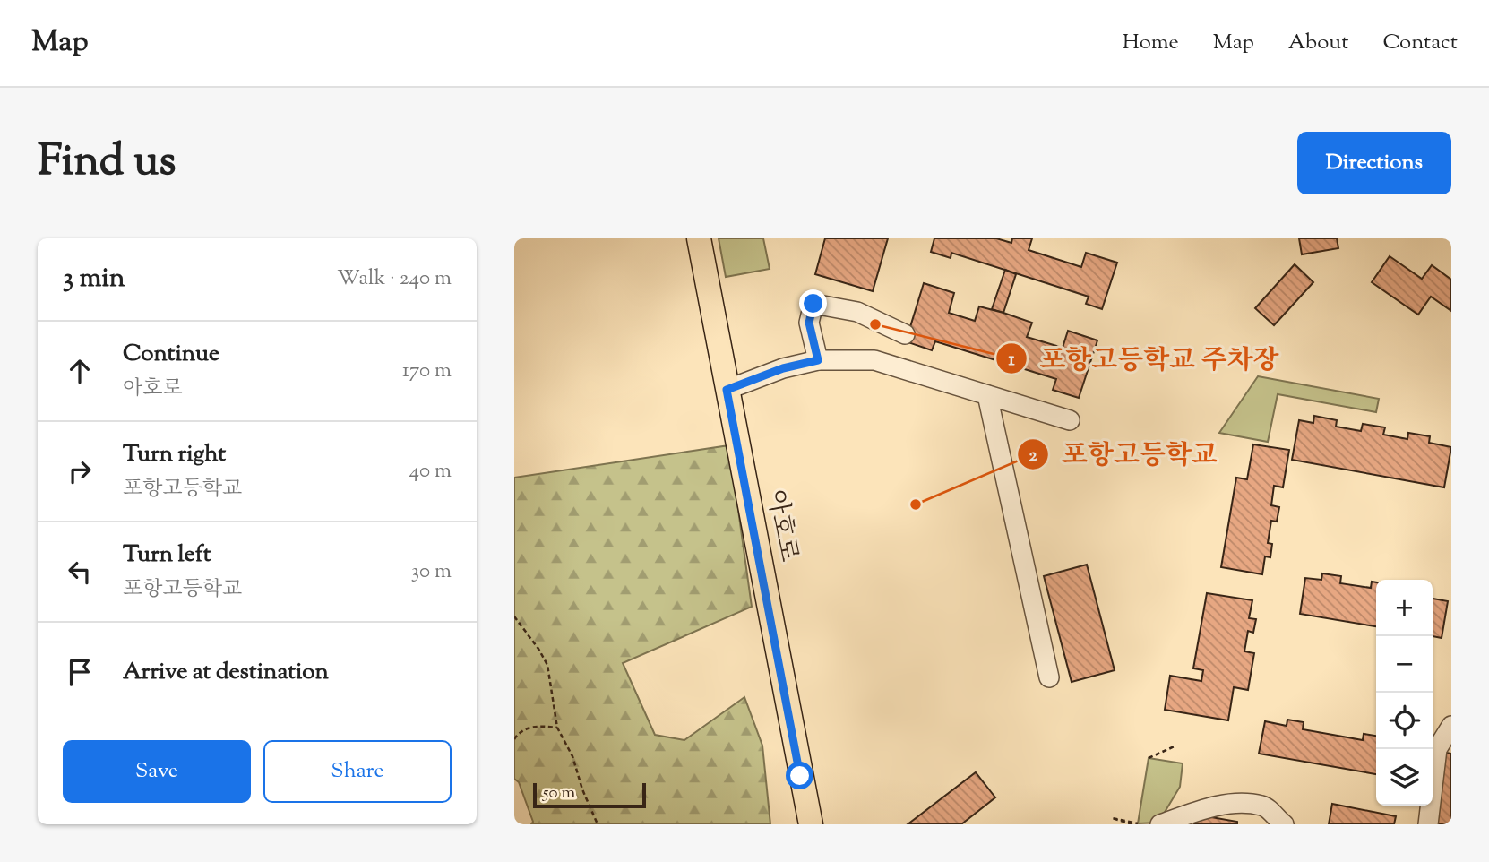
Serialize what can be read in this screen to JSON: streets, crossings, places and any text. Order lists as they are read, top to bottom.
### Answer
{
  "streets": {
    "main road": ["아호로"]
  },
  "places": ["포항고등학교 주차장", "포항고등학교"],
  "scale_bar": "50 m",
  "page": {
    "header": "Map",
    "nav": [
      "Home",
      "Map",
      "About",
      "Contact"
    ],
    "title": "Find us",
    "buttons": [
      "Directions",
      ["Save", "Share"]
    ],
    "heading": ["3 min", "Walk · 240 m"],
    "list": [
      ["Continue", "아호로", "170 m"],
      ["Turn right", "포항고등학교", "40 m"],
      ["Turn left", "포항고등학교", "30 m"],
      "Arrive at destination"
    ],
    "map_buttons": ["+", "−"],
    "scale": "50 m"
  }
}
